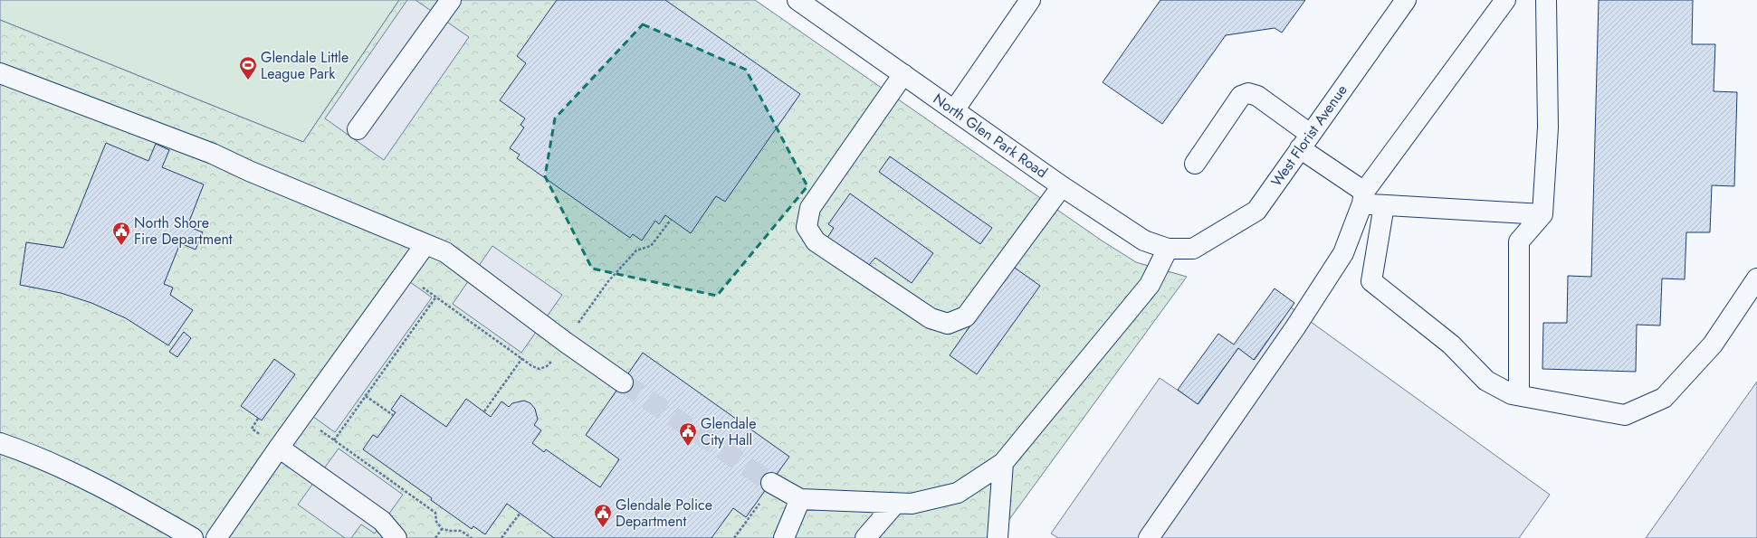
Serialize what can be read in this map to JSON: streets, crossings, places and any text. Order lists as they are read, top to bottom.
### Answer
{
  "streets": {
    "street": ["North Glen Park Road", "West Florist Avenue"]
  },
  "crossings": [
    ["North Glen Park Road", "West Florist Avenue"]
  ],
  "places": {
    "sports": ["Glendale Little League Park"],
    "public building": ["North Shore Fire Department", "Glendale City Hall", "Glendale Police Department"]
  }
}
